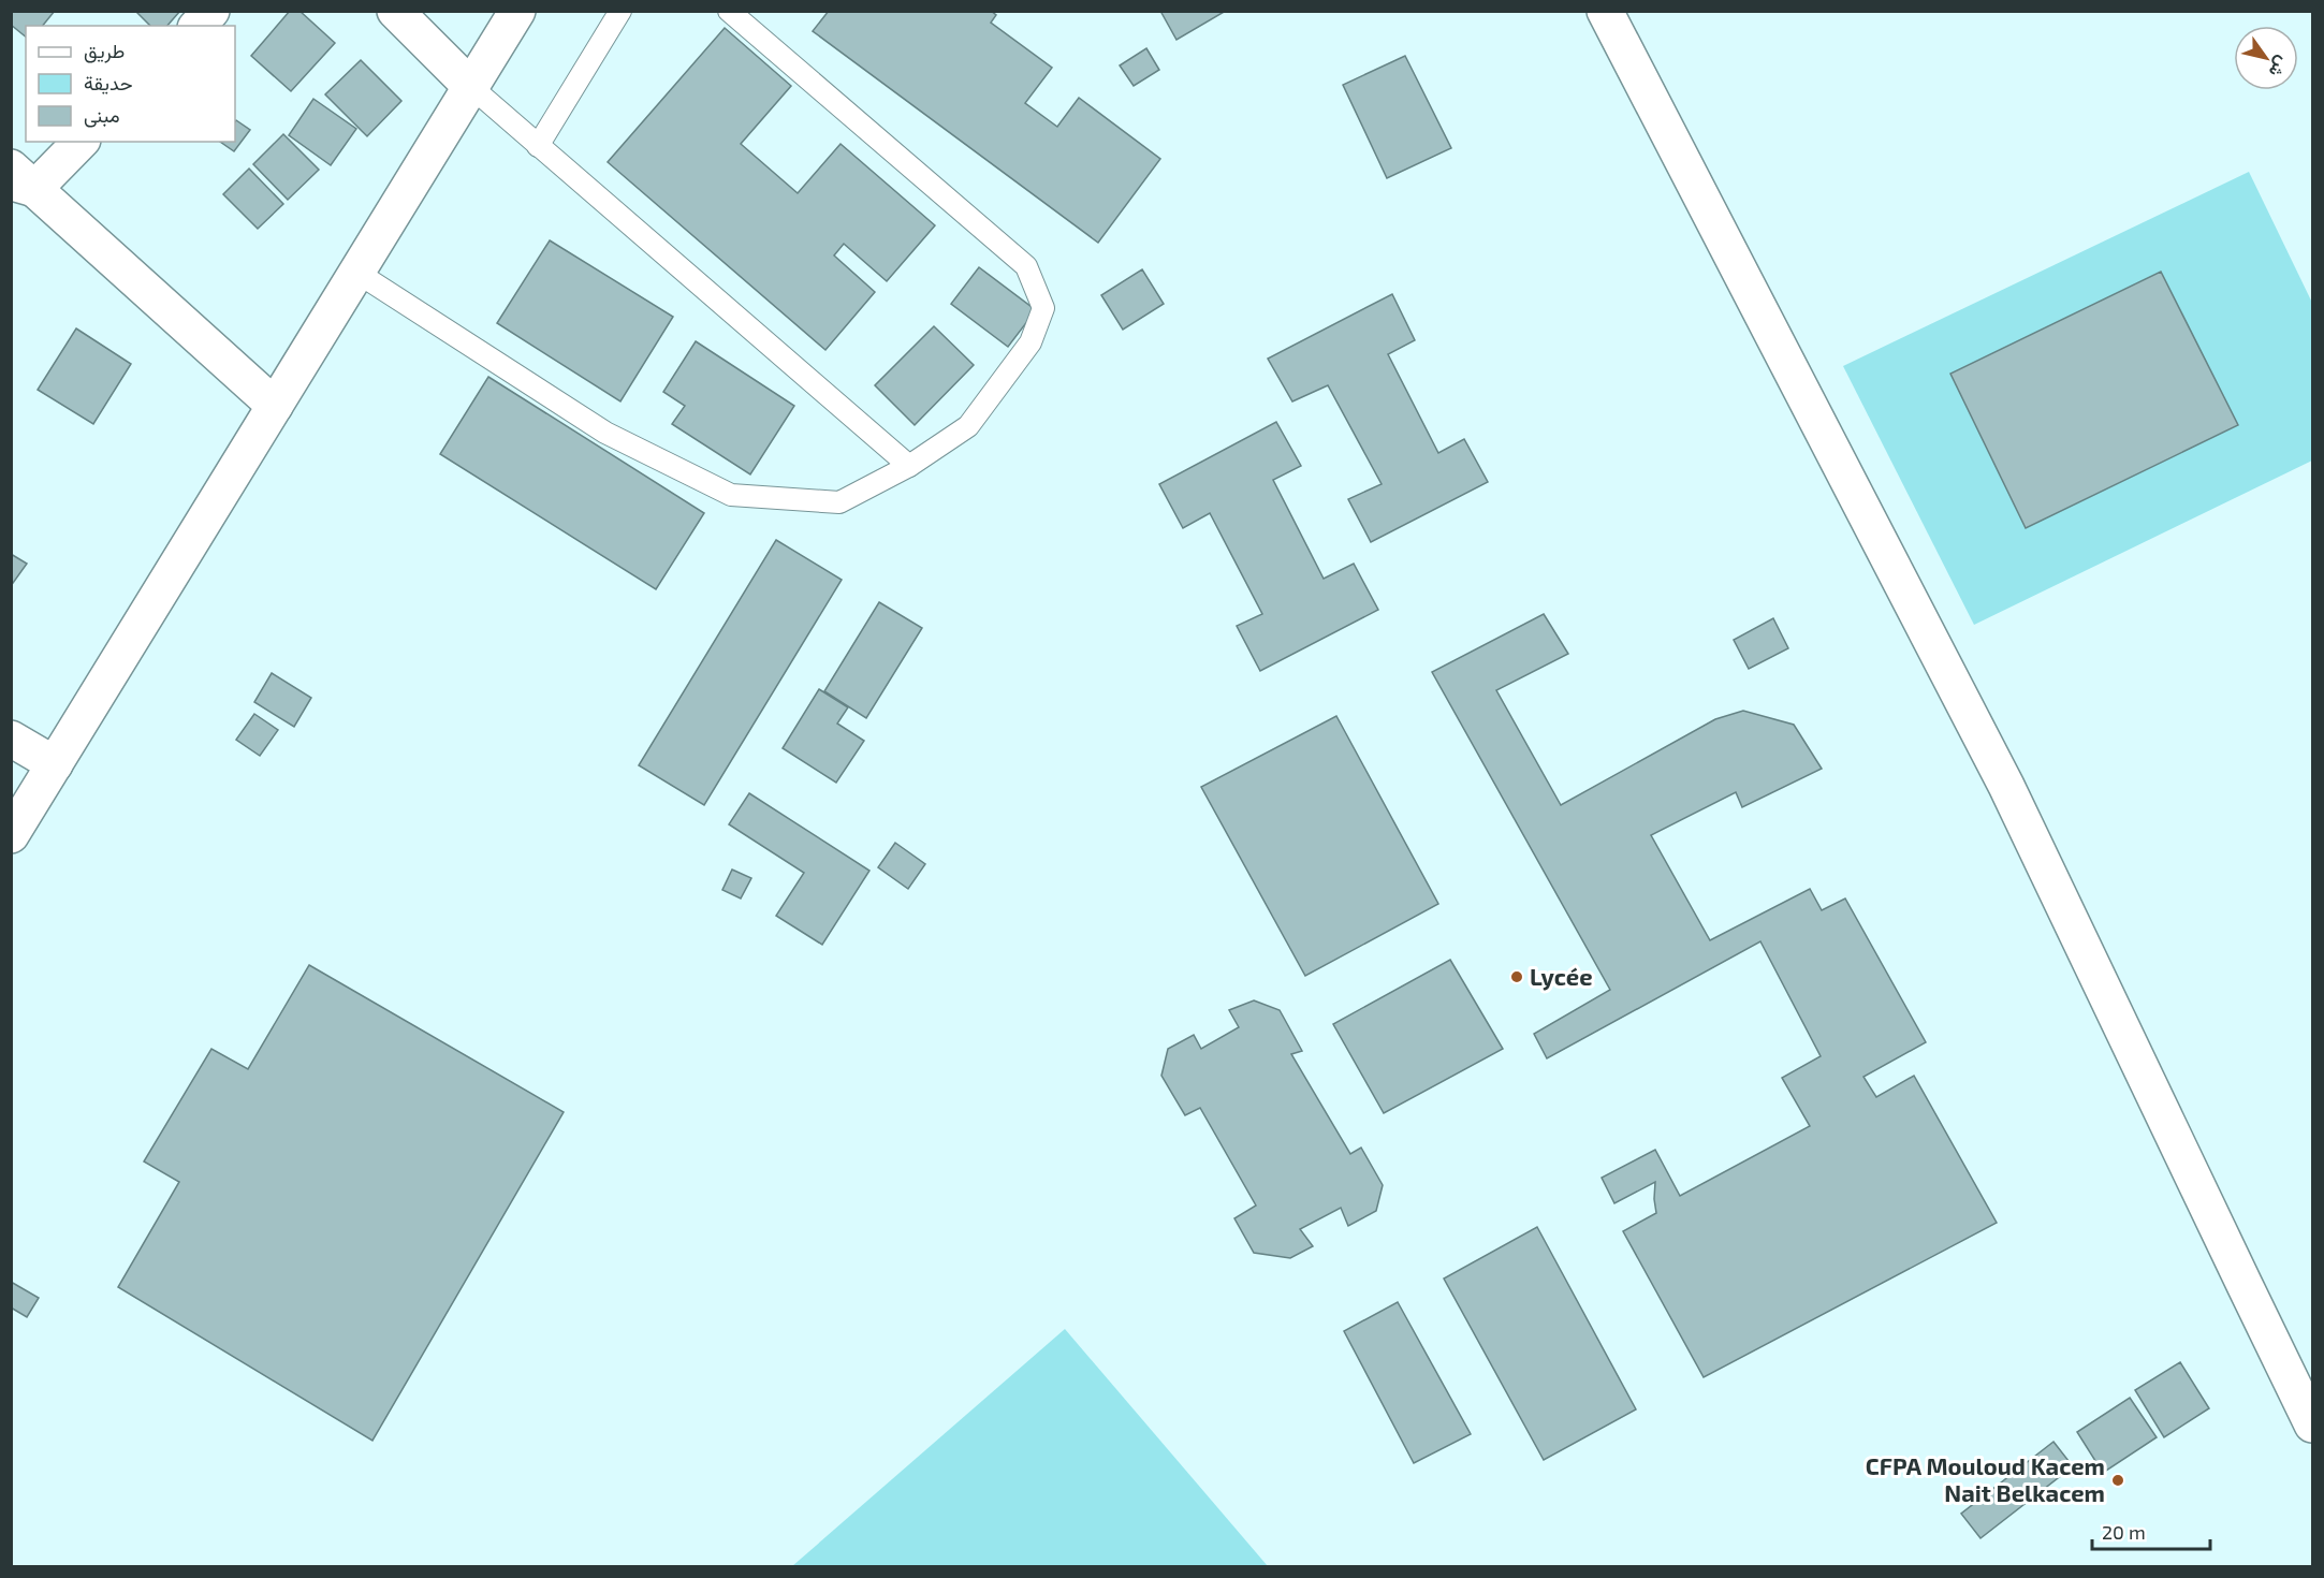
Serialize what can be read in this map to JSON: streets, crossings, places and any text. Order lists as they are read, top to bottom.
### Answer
{
  "places": ["Lycée", "CFPA Mouloud Kacem Nait Belkacem"],
  "legend": ["طريق", "حديقة", "مبنى"],
  "scale_bar": "20 m",
  "north": "bottom right"
}
